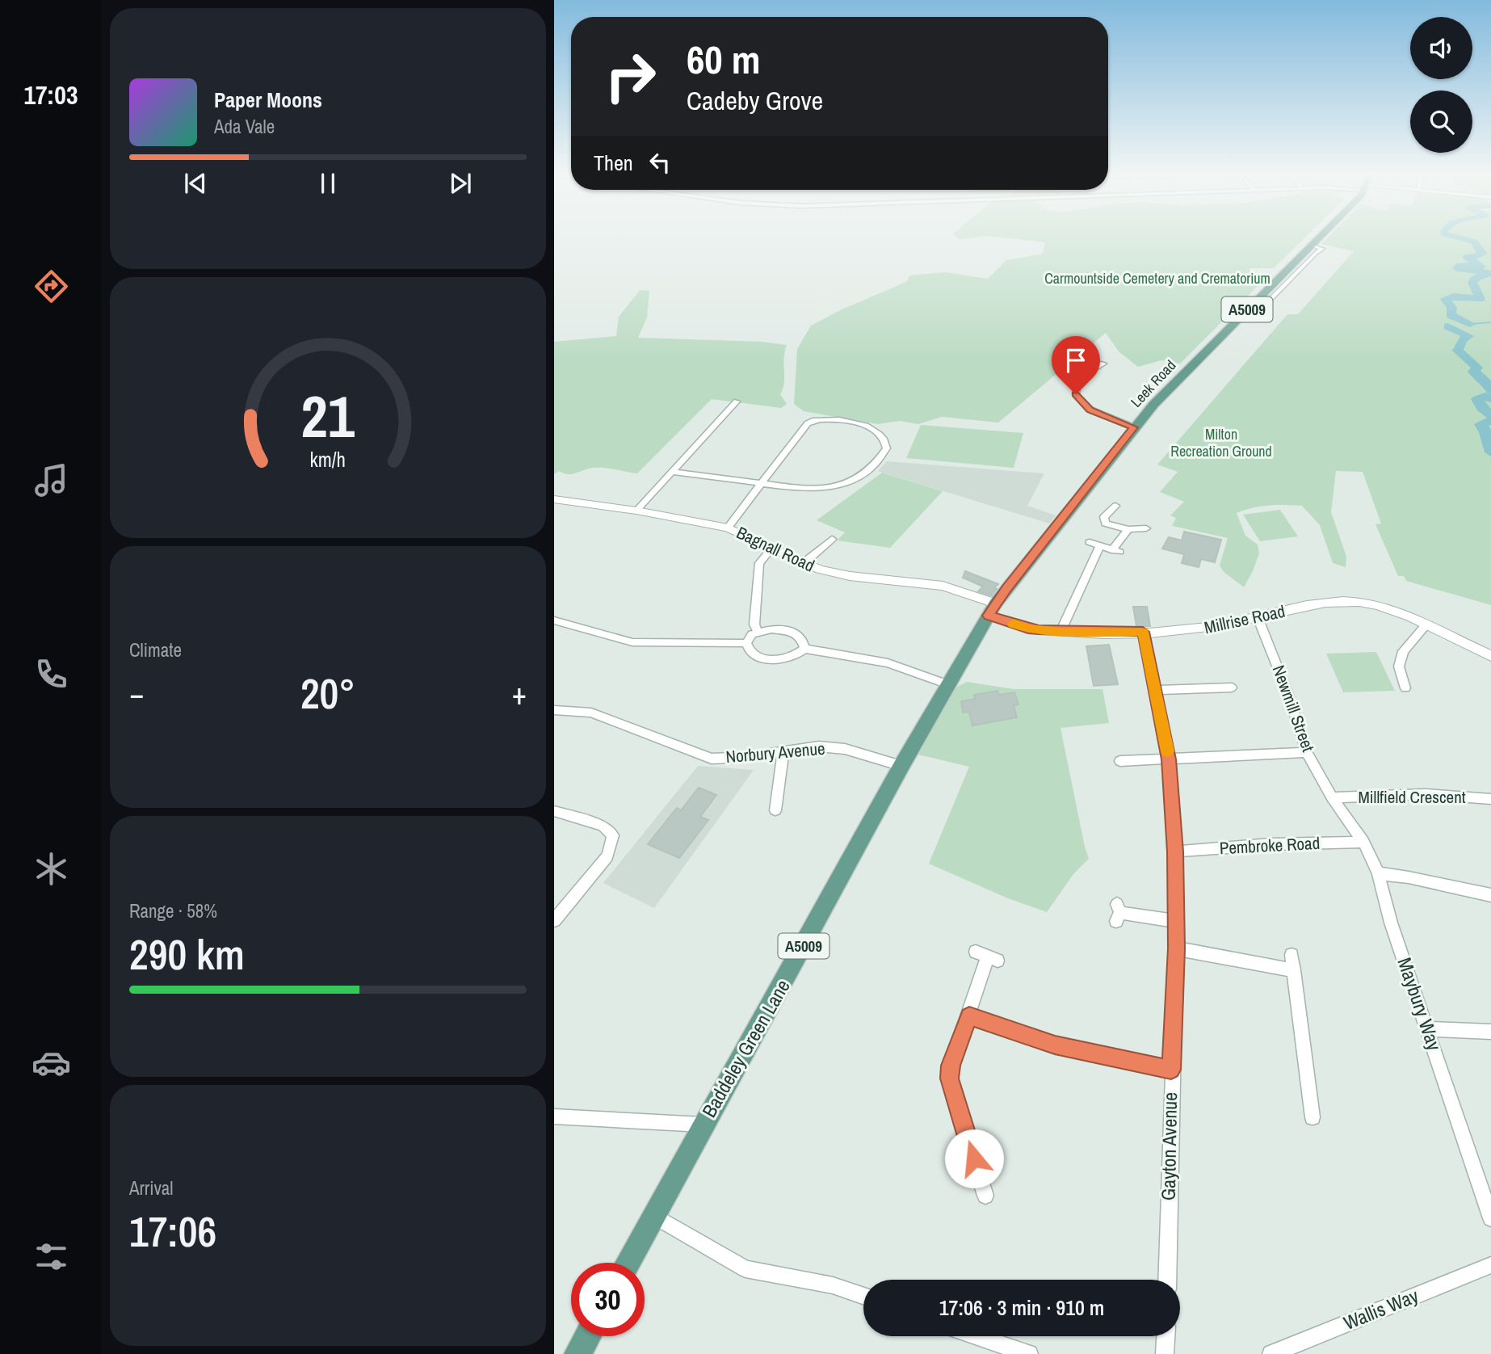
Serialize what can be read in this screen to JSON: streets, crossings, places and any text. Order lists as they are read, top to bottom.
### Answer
{
  "streets": {
    "main road": ["A5009", "Leek Road", "Baddeley Green Lane"],
    "street": [
      "Bagnall Road",
      "Millrise Road",
      "Newmill Street",
      "Norbury Avenue",
      "Millfield Crescent",
      "Pembroke Road",
      "Maybury Way",
      "Gayton Avenue",
      "Wallis Way"
    ]
  },
  "crossings": [
    ["Leek Road", "Bagnall Road"],
    ["Leek Road", "Millrise Road"],
    ["Leek Road", "Baddeley Green Lane"],
    ["Bagnall Road", "Millrise Road"],
    ["Bagnall Road", "Baddeley Green Lane"],
    ["Millrise Road", "Newmill Street"],
    ["Millrise Road", "Baddeley Green Lane"],
    ["Newmill Street", "Millfield Crescent"],
    ["Newmill Street", "Maybury Way"],
    ["Norbury Avenue", "Baddeley Green Lane"],
    ["Millfield Crescent", "Maybury Way"],
    ["Pembroke Road", "Maybury Way"]
  ],
  "parks": ["Carmountside Cemetery and Crematorium", "Milton Recreation Ground"],
  "page": {
    "tabs": "17:03",
    "turn": ["60 m", "Cadeby Grove"],
    "song": ["Paper Moons", "Ada Vale"],
    "then": "Then",
    "tile": [
      "Climate",
      ["Range · 58%", "290 km"],
      ["Arrival", "17:06"]
    ],
    "heat": ["−", "20°", "+"],
    "limit": "30",
    "trip": "17:06 · 3 min · 910 m",
    "gauge": ["21", "km/h"]
  }
}
